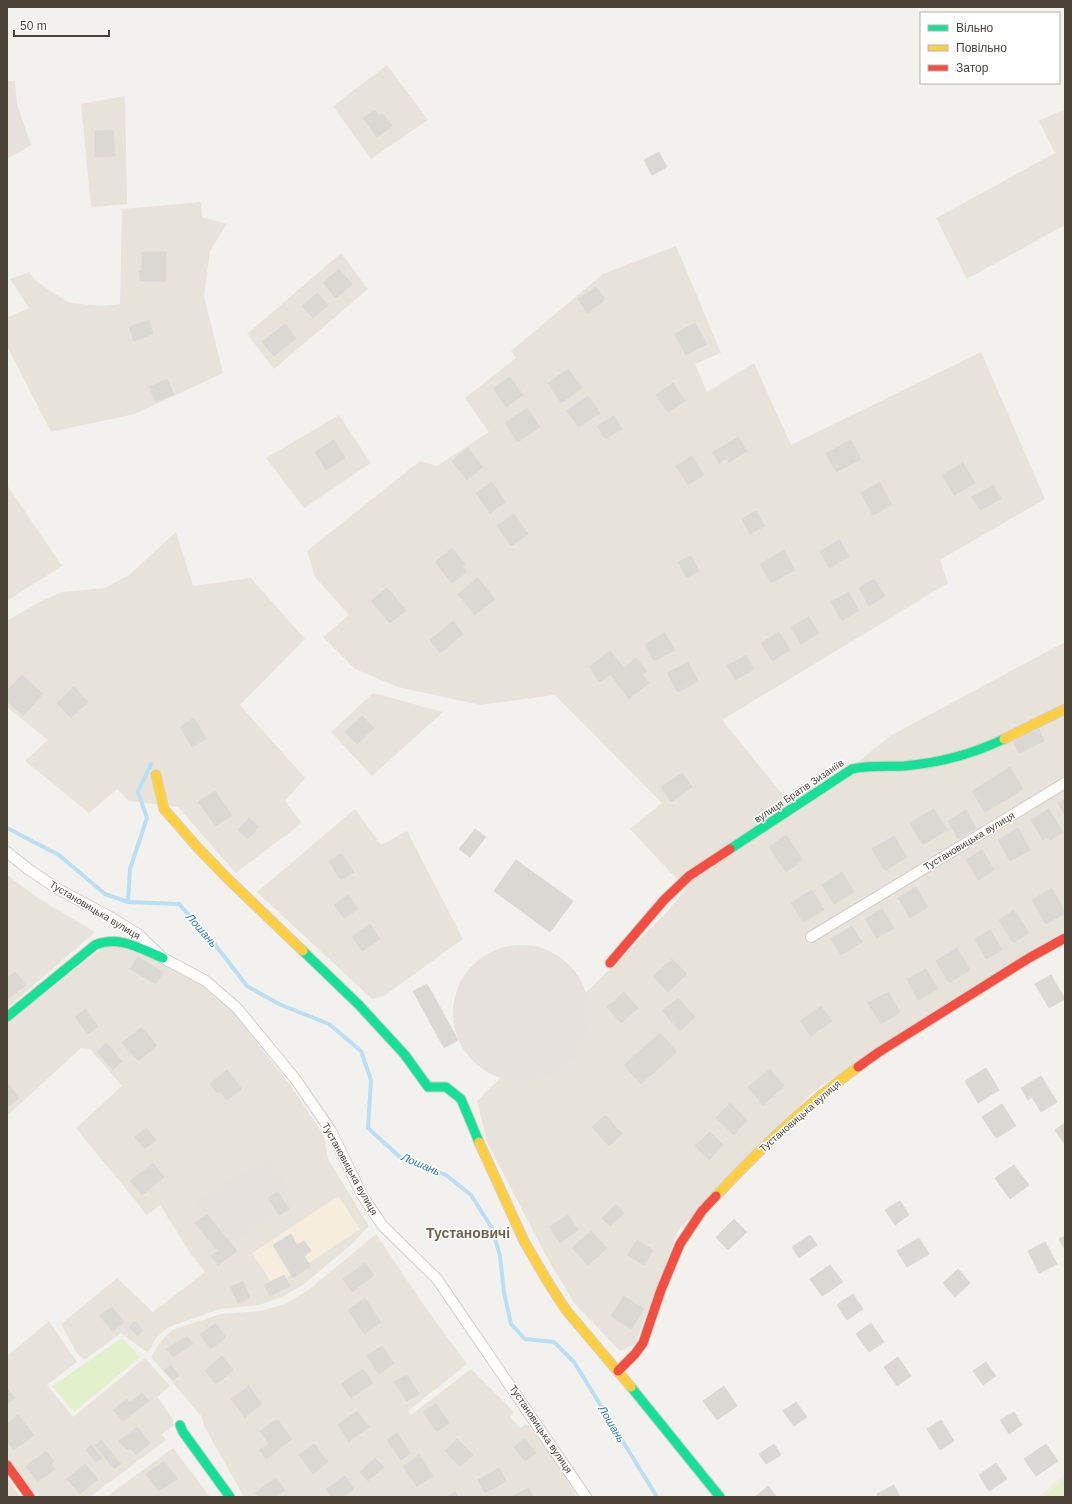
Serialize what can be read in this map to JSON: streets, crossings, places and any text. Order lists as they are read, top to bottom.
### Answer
{
  "streets": {
    "street": ["вулиця Братів Зизаніїв", "Тустановицька вулиця"]
  },
  "districts": ["Тустановичі"],
  "water": ["Лошань"],
  "legend": ["Вільно", "Повільно", "Затор"],
  "scale_bar": "50 m"
}
